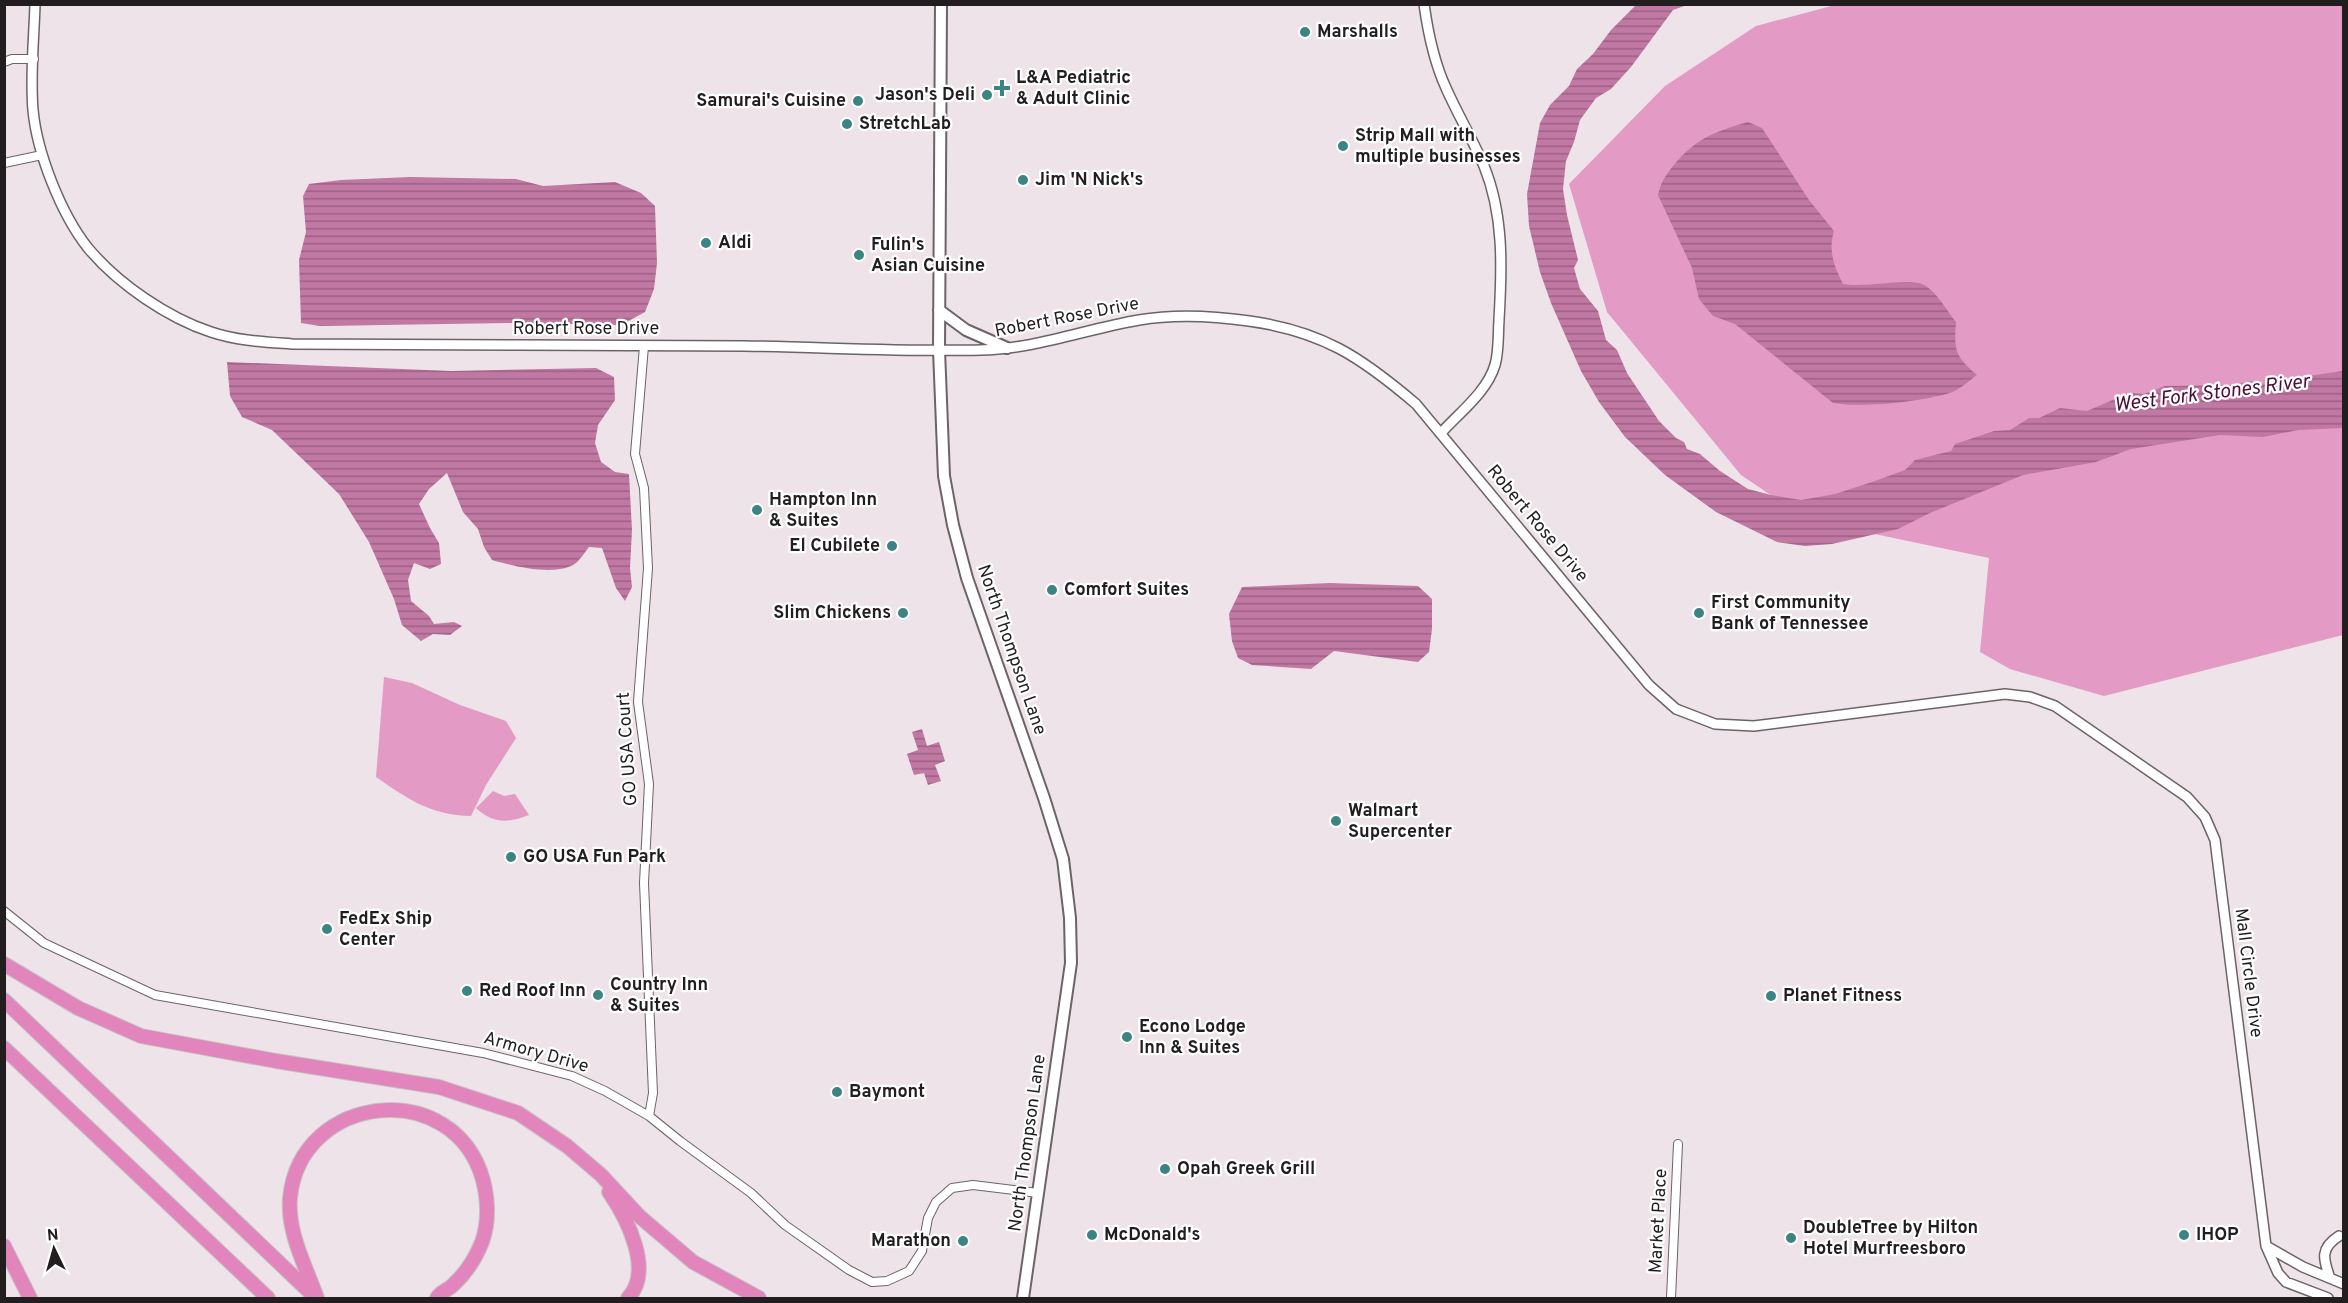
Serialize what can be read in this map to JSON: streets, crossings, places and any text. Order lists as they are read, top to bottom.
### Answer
{
  "streets": {
    "main road": ["North Thompson Lane"],
    "street": [
      "Robert Rose Drive",
      "GO USA Court",
      "Mall Circle Drive",
      "Armory Drive",
      "Market Place"
    ]
  },
  "crossings": [
    ["Robert Rose Drive", "North Thompson Lane"],
    ["Robert Rose Drive", "GO USA Court"],
    ["Robert Rose Drive", "Mall Circle Drive"],
    ["North Thompson Lane", "Armory Drive"],
    ["GO USA Court", "Armory Drive"]
  ],
  "water": ["West Fork Stones River"],
  "places": {
    "other": [
      "Marshalls",
      "Jason's Deli",
      "Samurai's Cuisine",
      "StretchLab",
      "Strip Mall with multiple businesses",
      "Jim 'N Nick's",
      "Aldi",
      "Fulin's Asian Cuisine",
      "Hampton Inn & Suites",
      "El Cubilete",
      "Comfort Suites",
      "Slim Chickens",
      "First Community Bank of Tennessee",
      "Walmart Supercenter",
      "GO USA Fun Park",
      "FedEx Ship Center",
      "Red Roof Inn",
      "Country Inn & Suites",
      "Planet Fitness",
      "Econo Lodge Inn & Suites",
      "Baymont",
      "Opah Greek Grill",
      "McDonald's",
      "IHOP",
      "DoubleTree by Hilton Hotel Murfreesboro",
      "Marathon"
    ],
    "health": ["L&A Pediatric & Adult Clinic"]
  },
  "north": "top"
}
